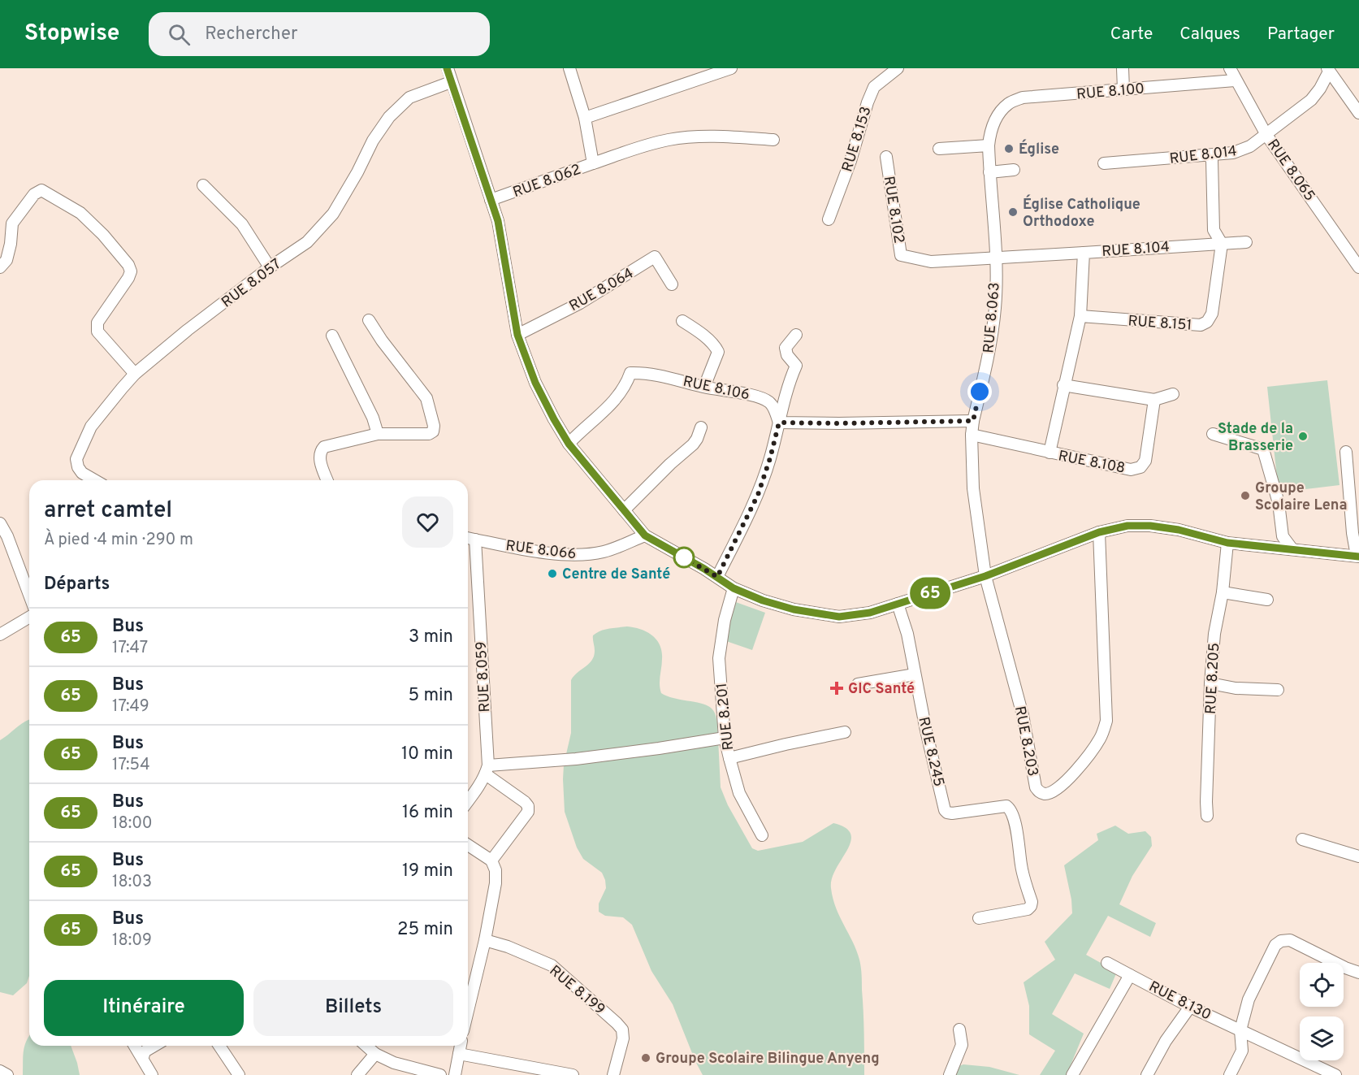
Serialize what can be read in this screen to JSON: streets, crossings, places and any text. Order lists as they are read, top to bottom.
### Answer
{
  "streets": {
    "street": [
      "RUE 8.100",
      "RUE 8.153",
      "RUE 8.014",
      "RUE 8.065",
      "RUE 8.062",
      "RUE 8.102",
      "RUE 8.104",
      "RUE 8.057",
      "RUE 8.064",
      "RUE 8.063",
      "RUE 8.151",
      "RUE 8.106",
      "RUE 8.108",
      "RUE 8.066",
      "RUE 8.059",
      "RUE 8.205",
      "RUE 8.201",
      "RUE 8.203",
      "RUE 8.245",
      "RUE 8.199",
      "RUE 8.130"
    ]
  },
  "crossings": [
    ["RUE 8.100", "RUE 8.065"],
    ["RUE 8.100", "RUE 8.063"],
    ["RUE 8.014", "RUE 8.065"],
    ["RUE 8.014", "RUE 8.151"],
    ["RUE 8.102", "RUE 8.063"],
    ["RUE 8.104", "RUE 8.151"],
    ["RUE 8.063", "RUE 8.108"],
    ["RUE 8.063", "RUE 8.203"],
    ["RUE 8.066", "RUE 8.059"]
  ],
  "places": {
    "other": [
      "Église",
      "Église Catholique Orthodoxe",
      "Stade de la Brasserie",
      "Groupe Scolaire Lena",
      "Centre de Santé",
      "Groupe Scolaire Bilingue Anyeng"
    ],
    "health": ["GIC Santé"]
  },
  "lines": ["bus line 65"],
  "page": {
    "header": "Stopwise",
    "search": "Rechercher",
    "nav": ["Carte", "Calques", "Partager"],
    "on_map": "65",
    "heading": [
      ["arret camtel", "À pied · 4 min · 290 m"],
      "Départs"
    ],
    "list": [
      {
        "mark": "65",
        "name": "Bus",
        "note": "17:47",
        "value": "3 min"
      },
      {
        "mark": "65",
        "name": "Bus",
        "note": "17:49",
        "value": "5 min"
      },
      {
        "mark": "65",
        "name": "Bus",
        "note": "17:54",
        "value": "10 min"
      },
      {
        "mark": "65",
        "name": "Bus",
        "note": "18:00",
        "value": "16 min"
      },
      {
        "mark": "65",
        "name": "Bus",
        "note": "18:03",
        "value": "19 min"
      },
      {
        "mark": "65",
        "name": "Bus",
        "note": "18:09",
        "value": "25 min"
      }
    ],
    "buttons": ["Itinéraire", "Billets"]
  }
}
